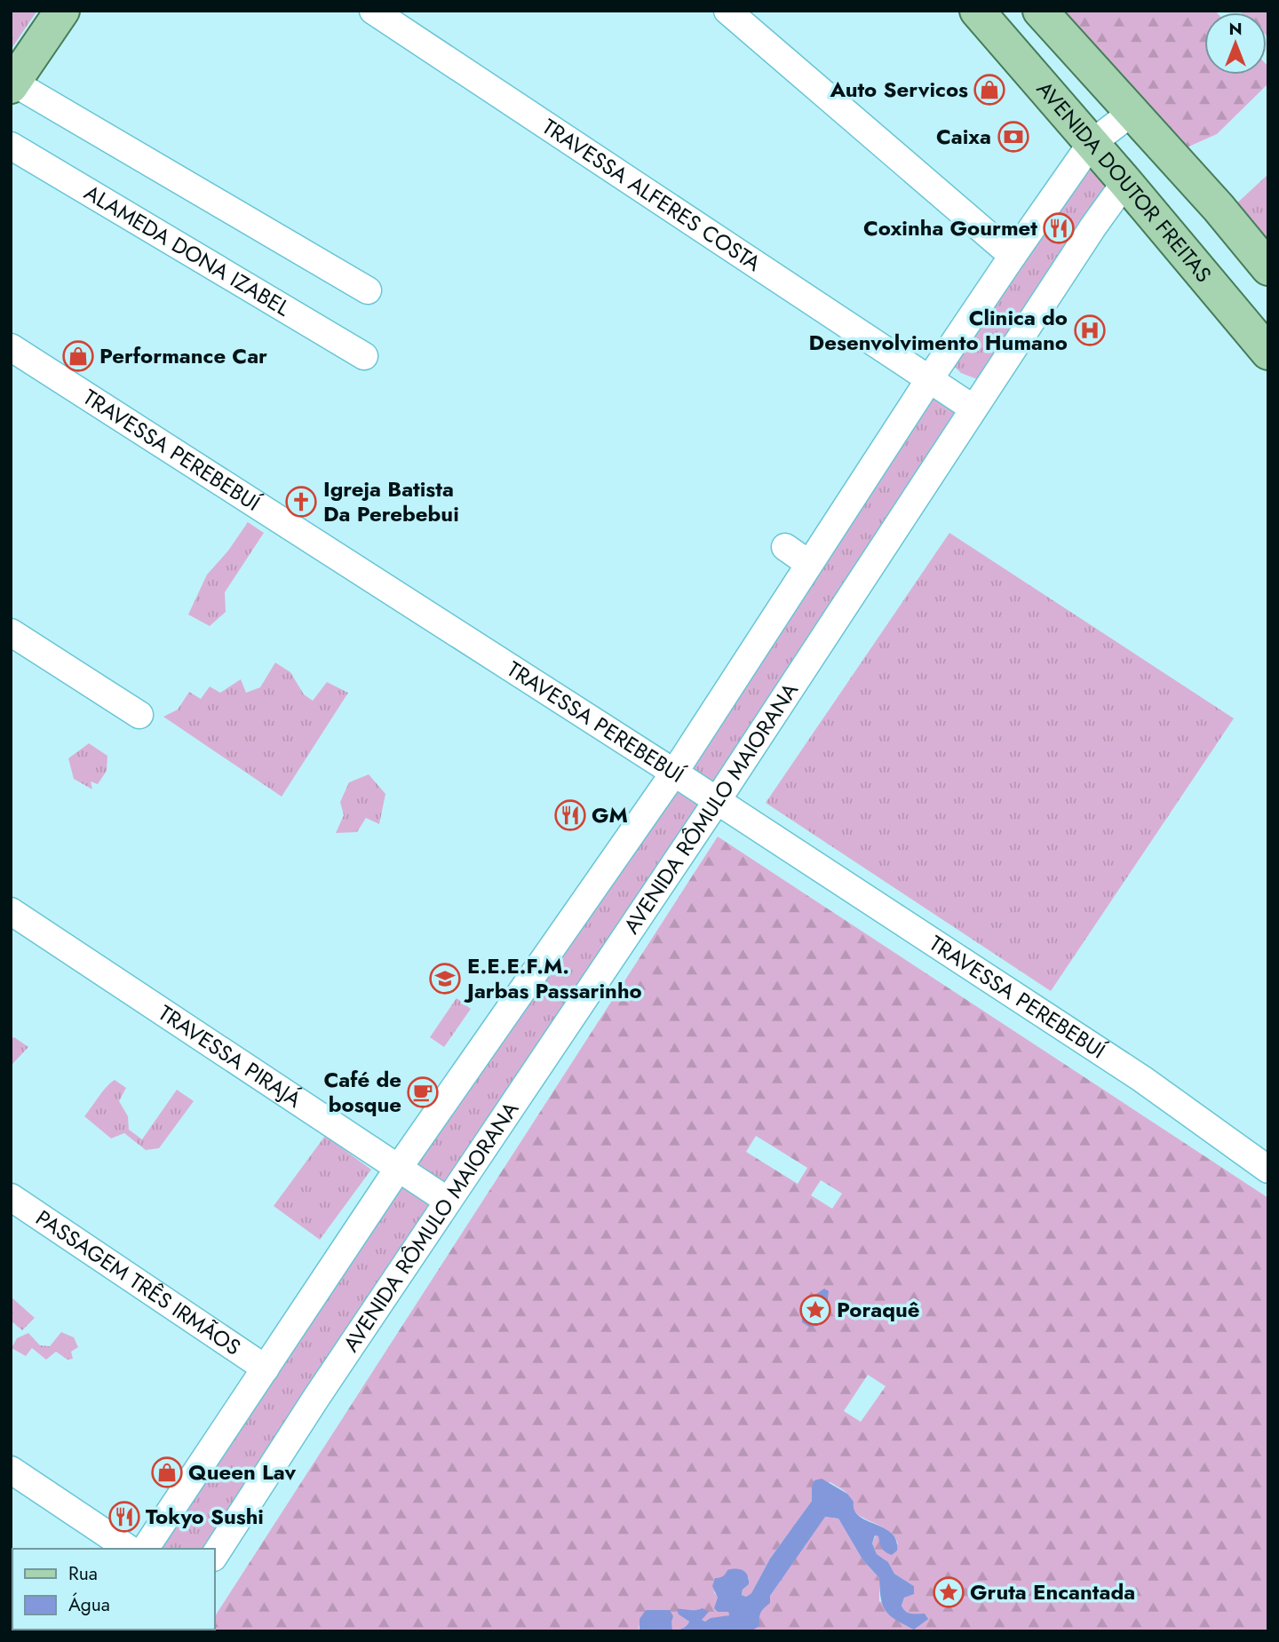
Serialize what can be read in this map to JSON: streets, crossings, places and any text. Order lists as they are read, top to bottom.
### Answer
{
  "streets": {
    "main road": ["AVENIDA DOUTOR FREITAS"],
    "street": [
      "TRAVESSA ALFERES COSTA",
      "ALAMEDA DONA IZABEL",
      "TRAVESSA PEREBEBUÍ",
      "AVENIDA RÔMULO MAIORANA",
      "TRAVESSA PIRAJÁ",
      "PASSAGEM TRÊS IRMÃOS"
    ]
  },
  "crossings": [
    ["AVENIDA DOUTOR FREITAS", "AVENIDA RÔMULO MAIORANA"],
    ["TRAVESSA ALFERES COSTA", "AVENIDA RÔMULO MAIORANA"],
    ["TRAVESSA PEREBEBUÍ", "AVENIDA RÔMULO MAIORANA"],
    ["AVENIDA RÔMULO MAIORANA", "TRAVESSA PIRAJÁ"]
  ],
  "places": {
    "shop": ["Auto Servicos", "Performance Car", "Queen Lav"],
    "bank": ["Caixa"],
    "restaurant": ["Coxinha Gourmet", "GM", "Tokyo Sushi"],
    "hospital": ["Clinica do Desenvolvimento Humano"],
    "church": ["Igreja Batista Da Perebebui"],
    "school or university": ["E.E.E.F.M. Jarbas Passarinho"],
    "cafe": ["Café de bosque"],
    "place": ["Poraquê", "Gruta Encantada"]
  },
  "legend": ["Rua", "Água"],
  "north": "top"
}
